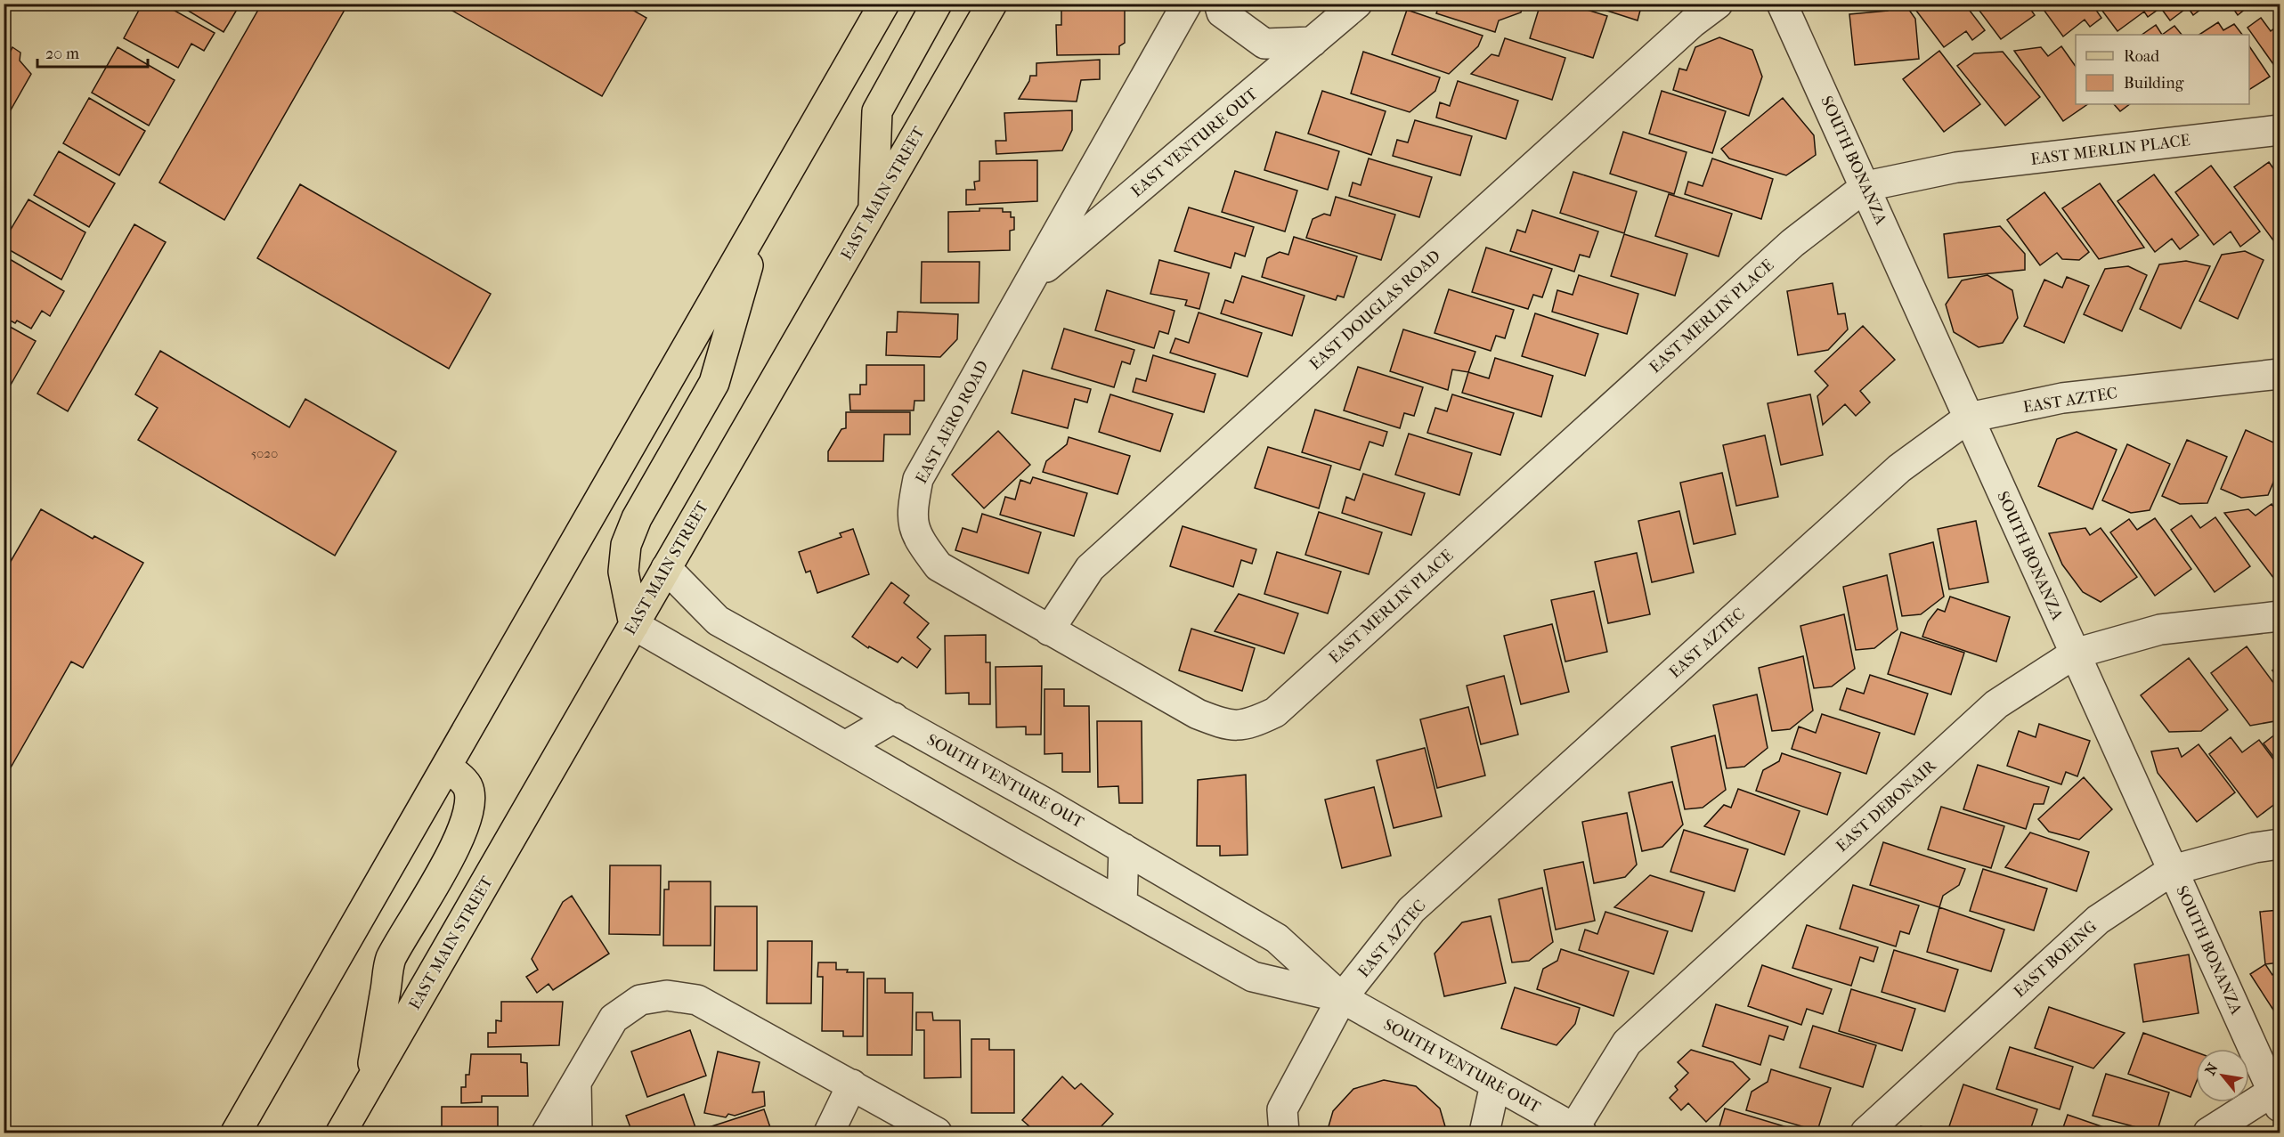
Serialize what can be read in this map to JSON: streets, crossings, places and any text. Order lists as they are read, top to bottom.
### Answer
{
  "streets": {
    "main road": ["EAST MAIN STREET"],
    "lane": [
      "EAST VENTURE OUT",
      "EAST MERLIN PLACE",
      "SOUTH BONANZA",
      "EAST DOUGLAS ROAD",
      "EAST AZTEC",
      "EAST AERO ROAD",
      "SOUTH VENTURE OUT",
      "EAST DEBONAIR",
      "EAST BOEING"
    ]
  },
  "crossings": [
    ["EAST VENTURE OUT", "EAST AERO ROAD"],
    ["EAST MERLIN PLACE", "SOUTH BONANZA"],
    ["EAST MERLIN PLACE", "EAST AERO ROAD"],
    ["SOUTH BONANZA", "EAST AZTEC"],
    ["SOUTH BONANZA", "EAST DEBONAIR"],
    ["SOUTH BONANZA", "EAST BOEING"],
    ["EAST MAIN STREET", "SOUTH VENTURE OUT"],
    ["EAST DOUGLAS ROAD", "EAST AERO ROAD"],
    ["EAST AZTEC", "SOUTH VENTURE OUT"],
    ["SOUTH VENTURE OUT", "EAST DEBONAIR"]
  ],
  "house_numbers": ["5020"],
  "legend": ["Road", "Building"],
  "scale_bar": "20 m",
  "north": "top left"
}
